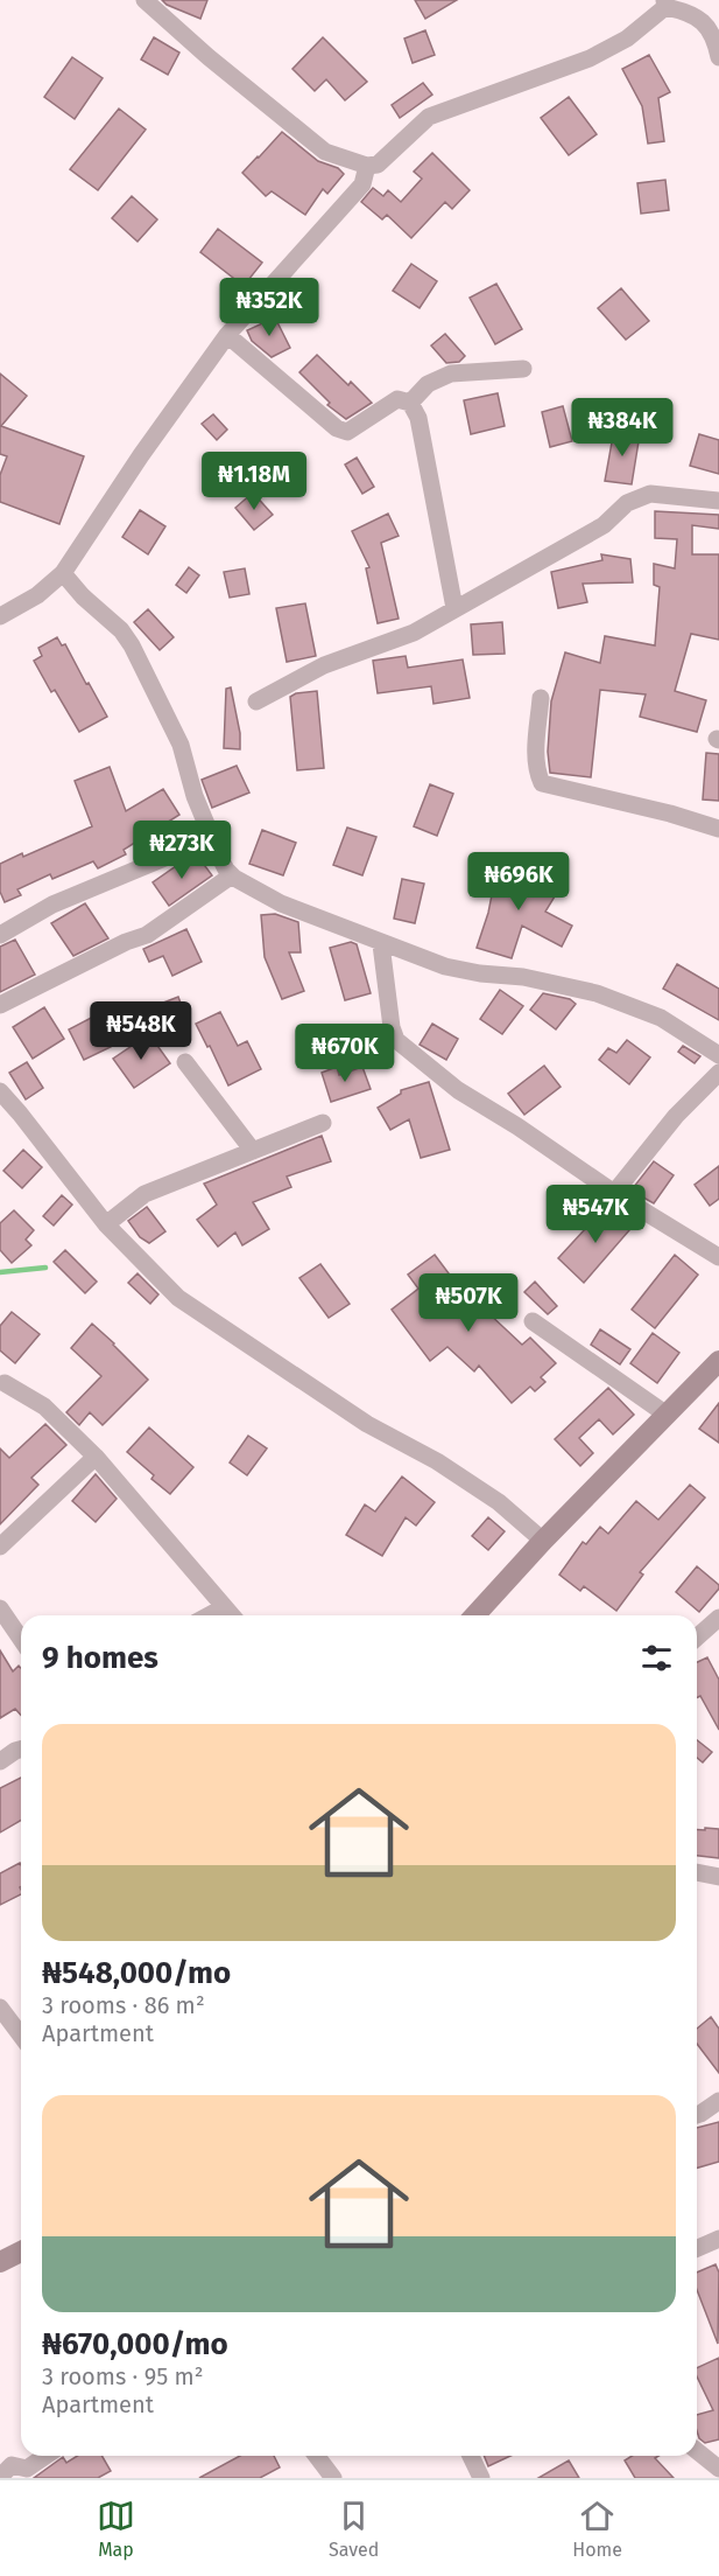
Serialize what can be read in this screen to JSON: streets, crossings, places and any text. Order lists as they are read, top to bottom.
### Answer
{
  "page": {
    "price": [
      "₦352K",
      "₦384K",
      "₦1.18M",
      "₦273K",
      "₦696K",
      "₦548K",
      "₦670K",
      "₦547K",
      "₦507K"
    ],
    "heading": "9 homes",
    "list": [
      {
        "name": "₦548,000/mo",
        "note": "3 rooms · 86 m² · Apartment"
      },
      {
        "name": "₦670,000/mo",
        "note": "3 rooms · 95 m² · Apartment"
      }
    ],
    "tabs": ["Map", "Saved", "Home"]
  }
}
